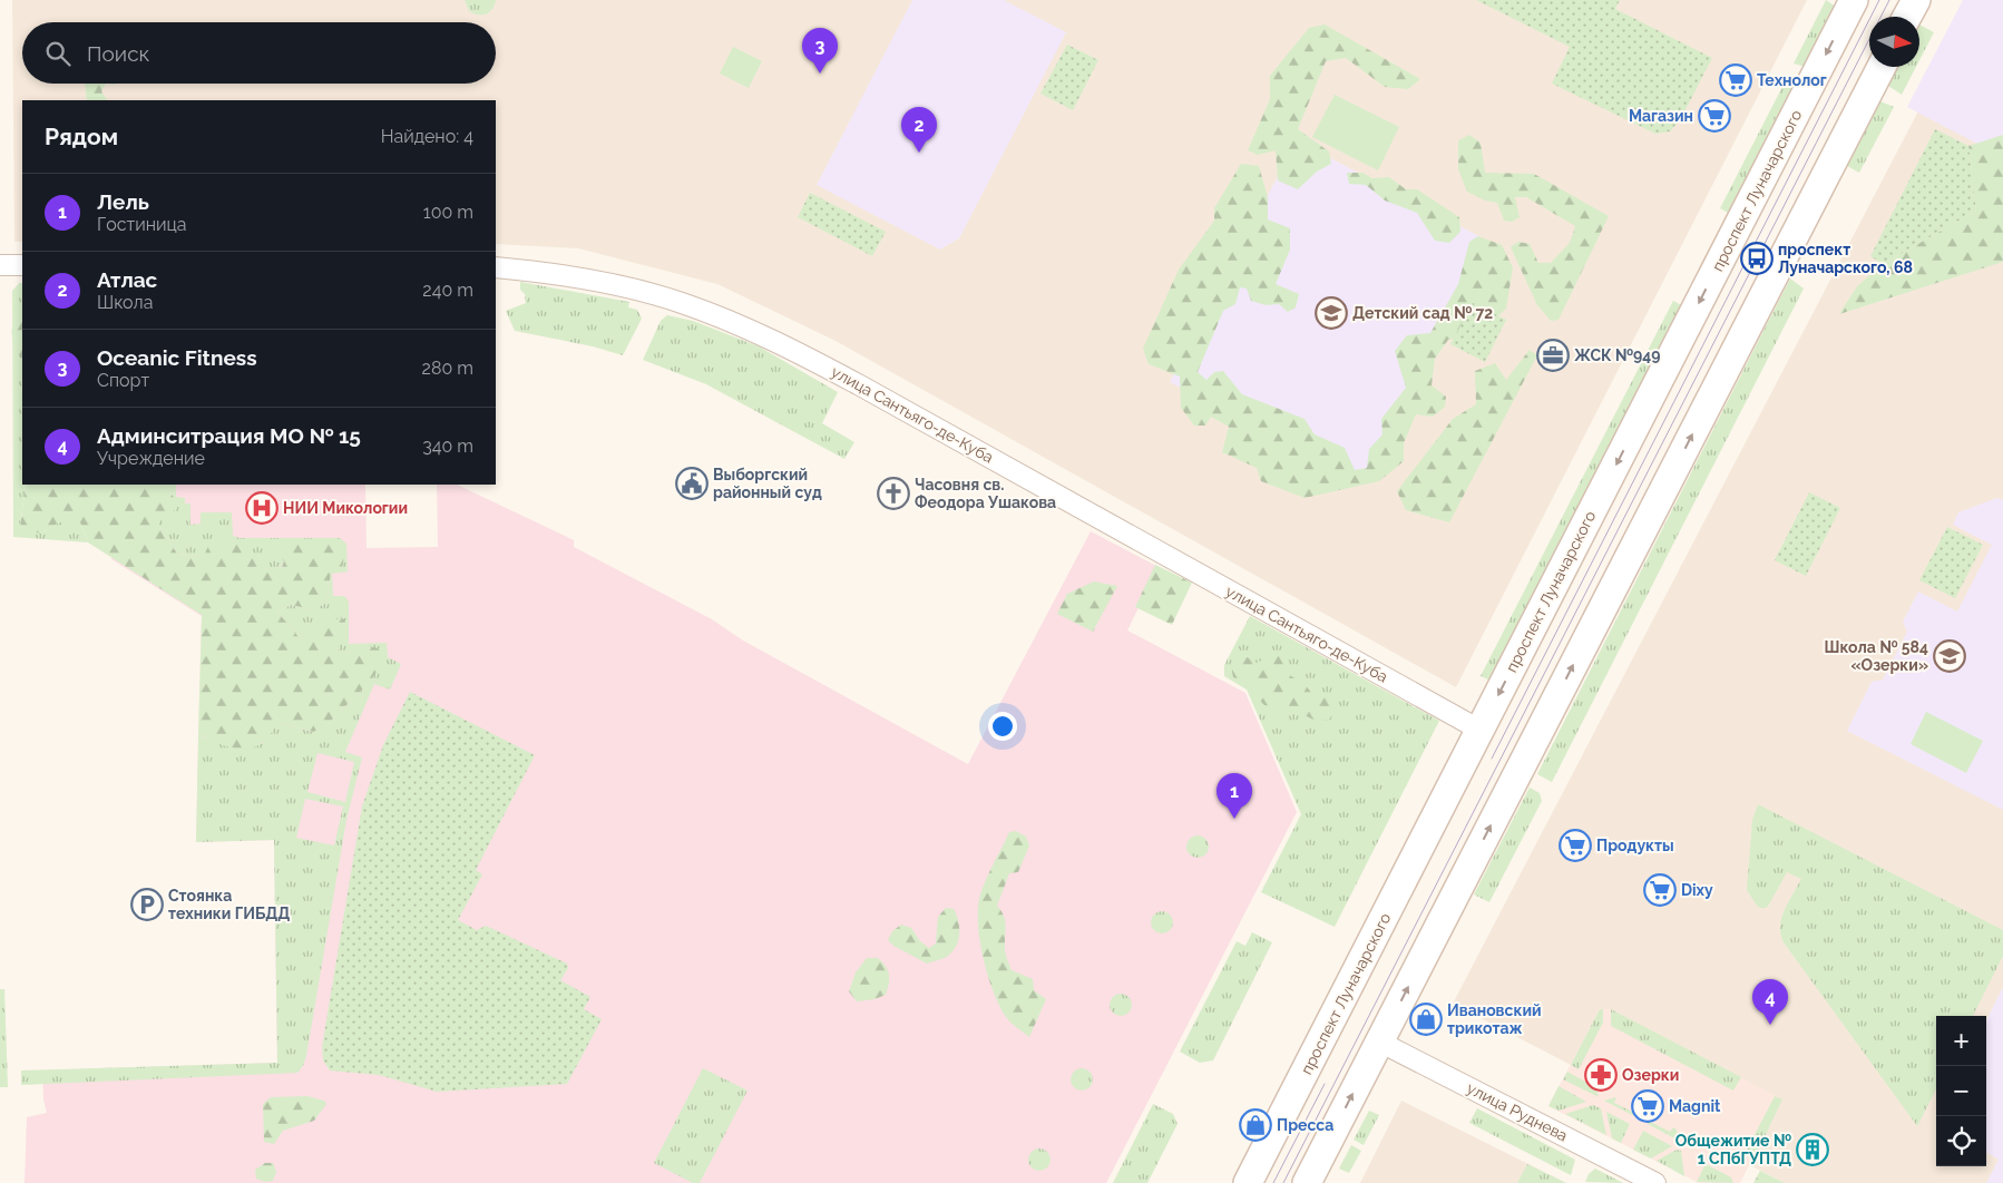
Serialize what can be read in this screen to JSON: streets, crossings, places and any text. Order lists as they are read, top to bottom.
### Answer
{
  "streets": {
    "main road": ["проспект Луначарского"],
    "street": ["улица Сантьяго-де-Куба", "улица Руднева"]
  },
  "crossings": [
    ["проспект Луначарского", "улица Сантьяго-де-Куба"]
  ],
  "places": {
    "supermarket": [
      "Технолог",
      "Магазин",
      "Продукты",
      "Dixy",
      "Magnit"
    ],
    "bus stop": ["проспект Луначарского, 68"],
    "school or university": ["Детский сад № 72", "Школа № 584 «Озерки»"],
    "office": ["ЖСК №949"],
    "public building": ["Выборгский районный суд"],
    "church": ["Часовня св. Феодора Ушакова"],
    "hospital": ["НИИ Микологии"],
    "parking": ["Стоянка техники ГИБДД"],
    "shop": ["Ивановский трикотаж", "Пресса"],
    "pharmacy": ["Озерки"],
    "building": ["Общежитие № 1 СПбГУПТД"]
  },
  "north": "right",
  "page": {
    "search": "Поиск",
    "pins": [
      "3",
      "2",
      "1",
      "4"
    ],
    "heading": ["Рядом", "Найдено: 4"],
    "list": [
      {
        "mark": "1",
        "name": "Лель",
        "note": "Гостиница",
        "value": "100 m"
      },
      {
        "mark": "2",
        "name": "Атлас",
        "note": "Школа",
        "value": "240 m"
      },
      {
        "mark": "3",
        "name": "Oceanic Fitness",
        "note": "Спорт",
        "value": "280 m"
      },
      {
        "mark": "4",
        "name": "Админситрация МО № 15",
        "note": "Учреждение",
        "value": "340 m"
      }
    ],
    "map_buttons": ["+", "−"]
  }
}
